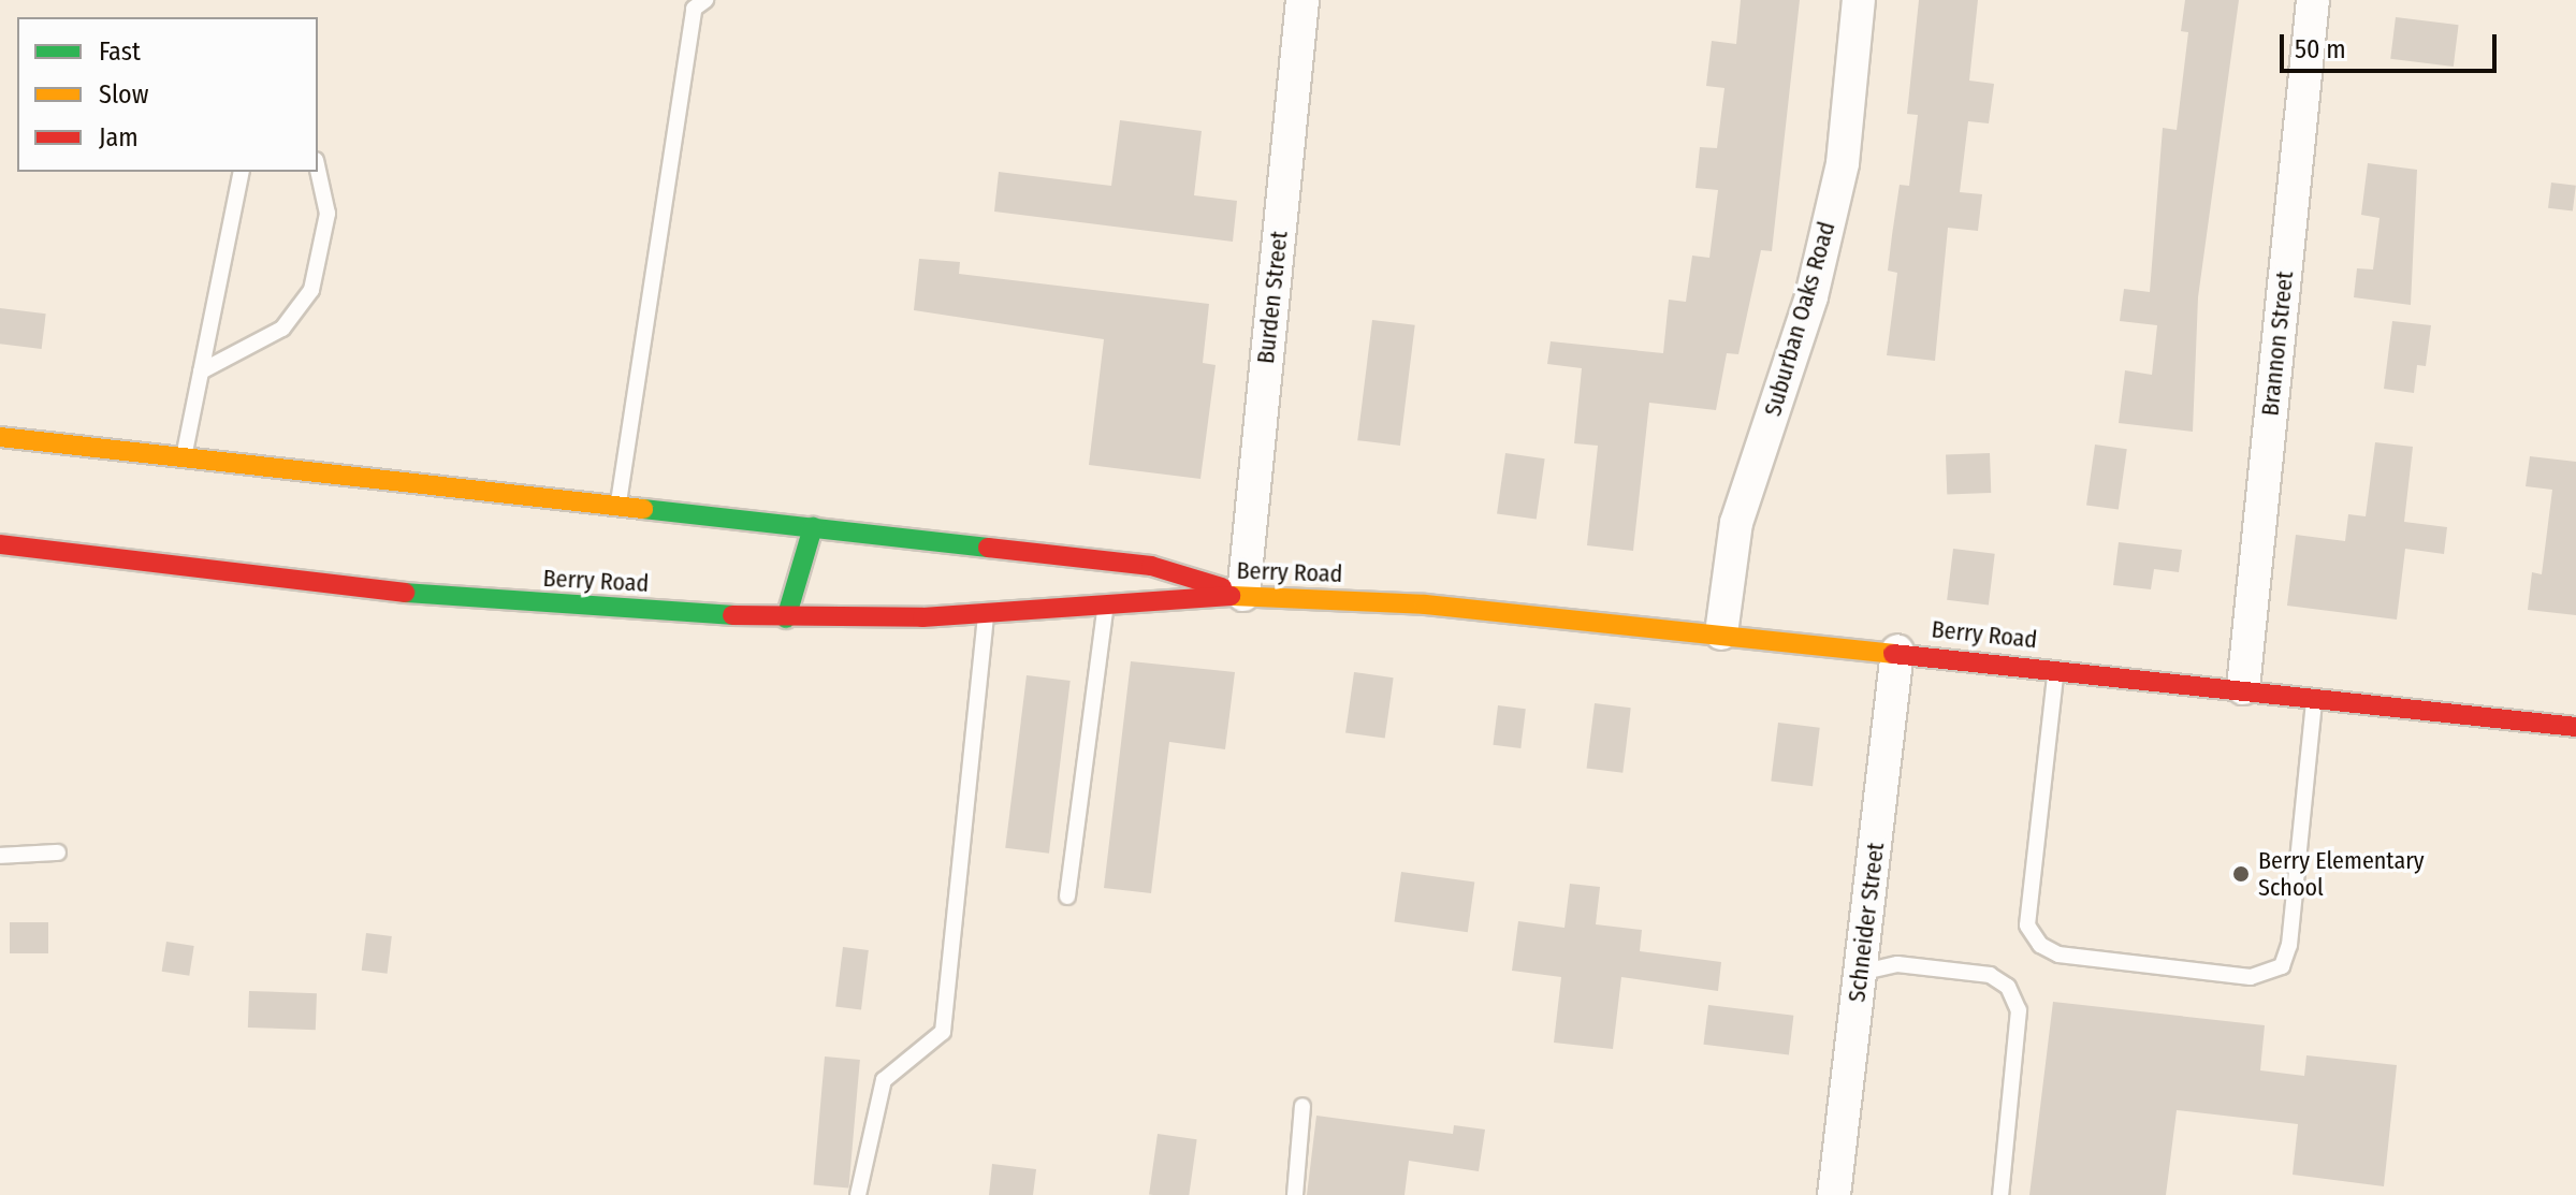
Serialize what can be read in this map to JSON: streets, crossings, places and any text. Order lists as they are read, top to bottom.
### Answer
{
  "streets": {
    "street": [
      "Burden Street",
      "Suburban Oaks Road",
      "Brannon Street",
      "Berry Road",
      "Schneider Street"
    ]
  },
  "crossings": [
    ["Burden Street", "Berry Road"],
    ["Suburban Oaks Road", "Berry Road"],
    ["Brannon Street", "Berry Road"],
    ["Berry Road", "Schneider Street"]
  ],
  "places": ["Berry Elementary School"],
  "legend": ["Fast", "Slow", "Jam"],
  "scale_bar": "50 m"
}
